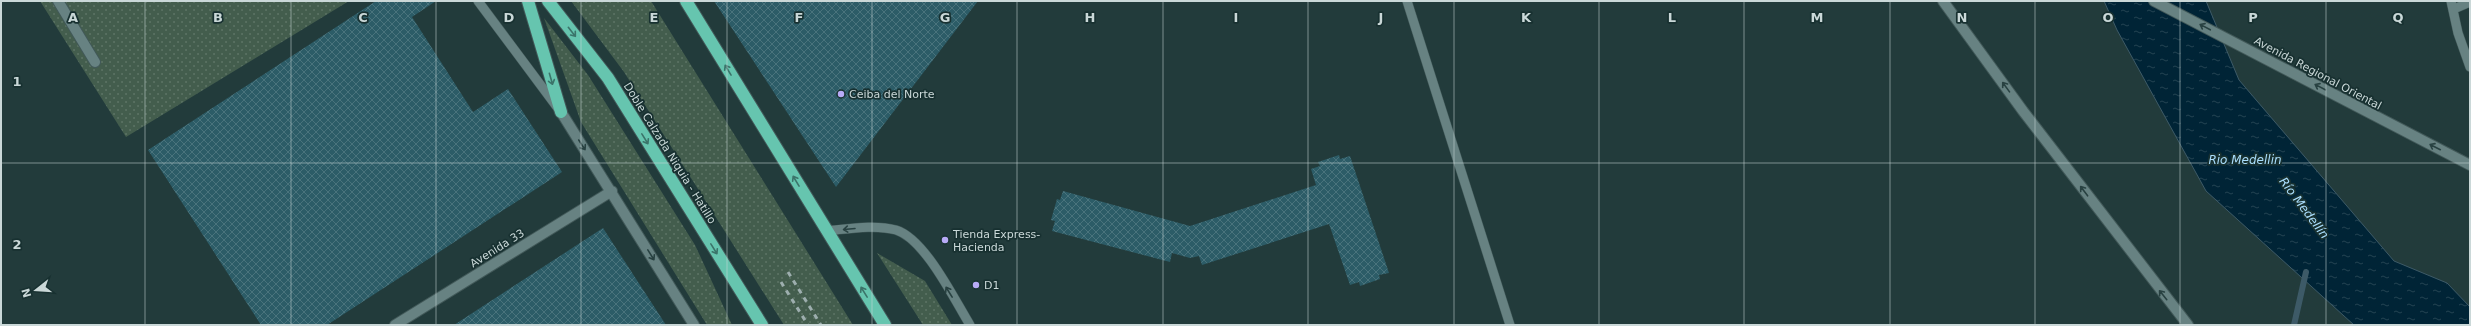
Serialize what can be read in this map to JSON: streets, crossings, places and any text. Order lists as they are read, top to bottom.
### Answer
{
  "streets": {
    "highway": ["Doble Calzada Niquia - Hatillo"],
    "main road": ["Avenida Regional Oriental", "Avenida 33"]
  },
  "one_way": ["Avenida Regional Oriental"],
  "water": ["Rio Medellin", "Río Medellín"],
  "places": ["Ceiba del Norte", "Tienda Express- Hacienda", "D1"],
  "north": "left",
  "grid": {
    "columns": [
      "A",
      "B",
      "C",
      "D",
      "E",
      "F",
      "G",
      "H",
      "I",
      "J",
      "K",
      "L",
      "M",
      "N",
      "O",
      "P",
      "Q"
    ],
    "rows": ["1", "2"]
  }
}
